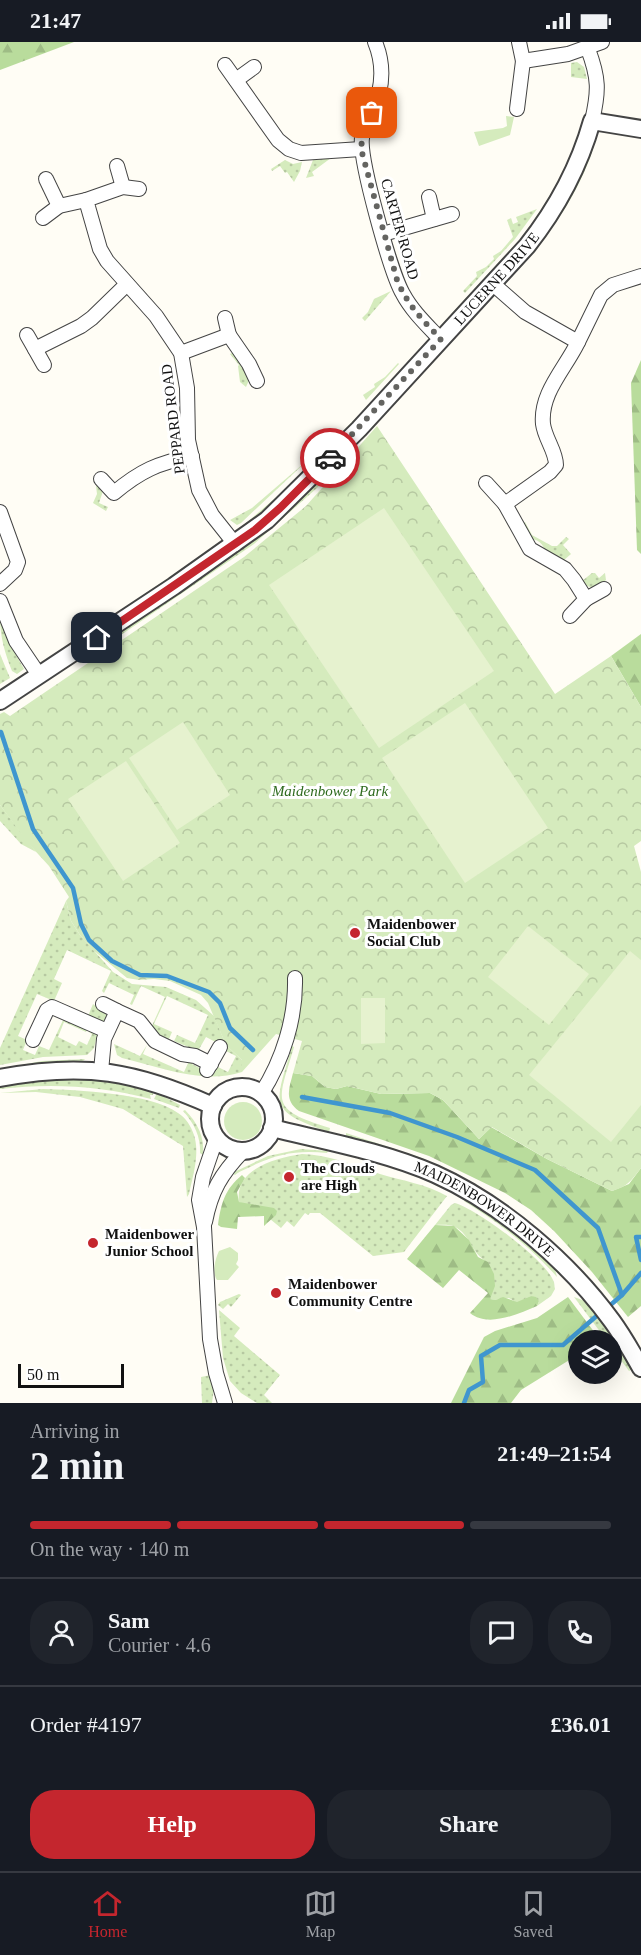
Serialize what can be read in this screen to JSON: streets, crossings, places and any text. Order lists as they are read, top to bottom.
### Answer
{
  "streets": {
    "street": [
      "CARTER ROAD",
      "LUCERNE DRIVE",
      "PEPPARD ROAD",
      "MAIDENBOWER DRIVE"
    ]
  },
  "crossings": [
    ["CARTER ROAD", "LUCERNE DRIVE"],
    ["LUCERNE DRIVE", "PEPPARD ROAD"]
  ],
  "parks": ["Maidenbower Park"],
  "places": [
    "Maidenbower Social Club",
    "The Clouds are High",
    "Maidenbower Junior School",
    "Maidenbower Community Centre"
  ],
  "scale_bar": "50 m",
  "page": {
    "status": "21:47",
    "scale": "50 m",
    "heading": ["2 min", "Arriving in", "21:49–21:54"],
    "panel": [
      "Sam",
      "Courier · 4.6",
      "Order #4197",
      "£36.01"
    ],
    "bar": "On the way · 140 m",
    "buttons": ["Help", "Share"],
    "tabs": ["Home", "Map", "Saved"]
  }
}
